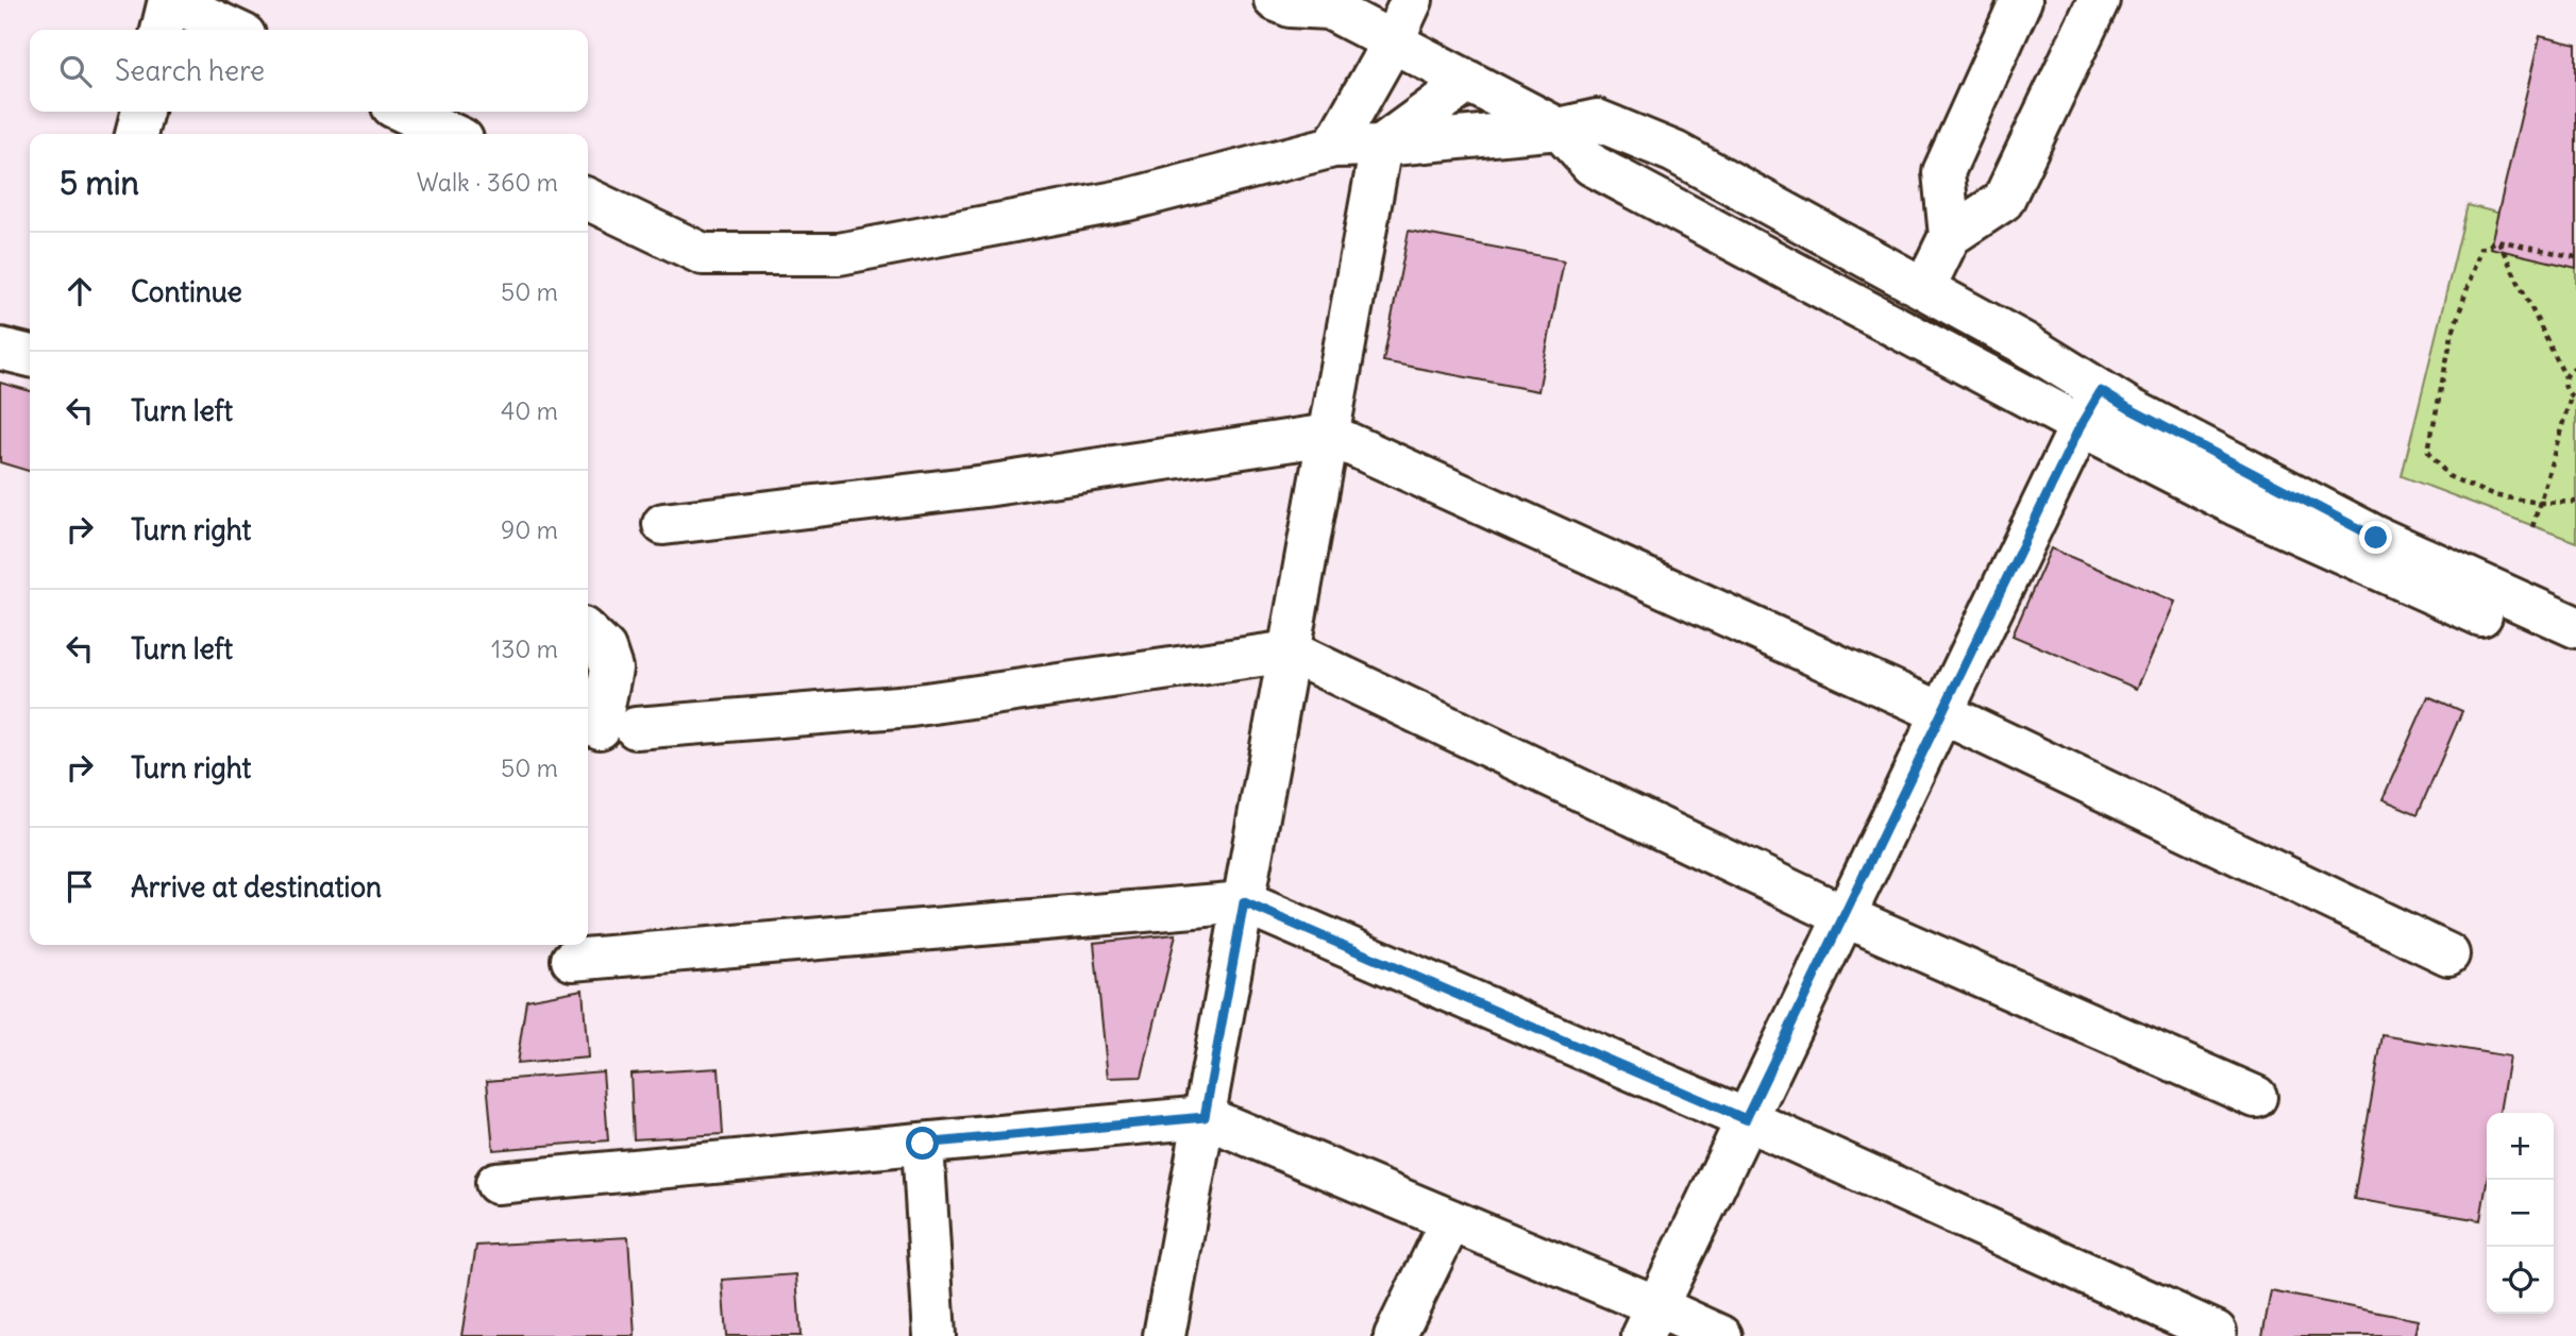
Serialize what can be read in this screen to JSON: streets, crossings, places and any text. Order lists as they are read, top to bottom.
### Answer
{
  "page": {
    "search": "Search here",
    "heading": ["5 min", "Walk · 360 m"],
    "list": [
      ["Continue", "50 m"],
      ["Turn left", "40 m"],
      ["Turn right", "90 m"],
      ["Turn left", "130 m"],
      ["Turn right", "50 m"],
      "Arrive at destination"
    ],
    "map_buttons": ["+", "−"]
  }
}
